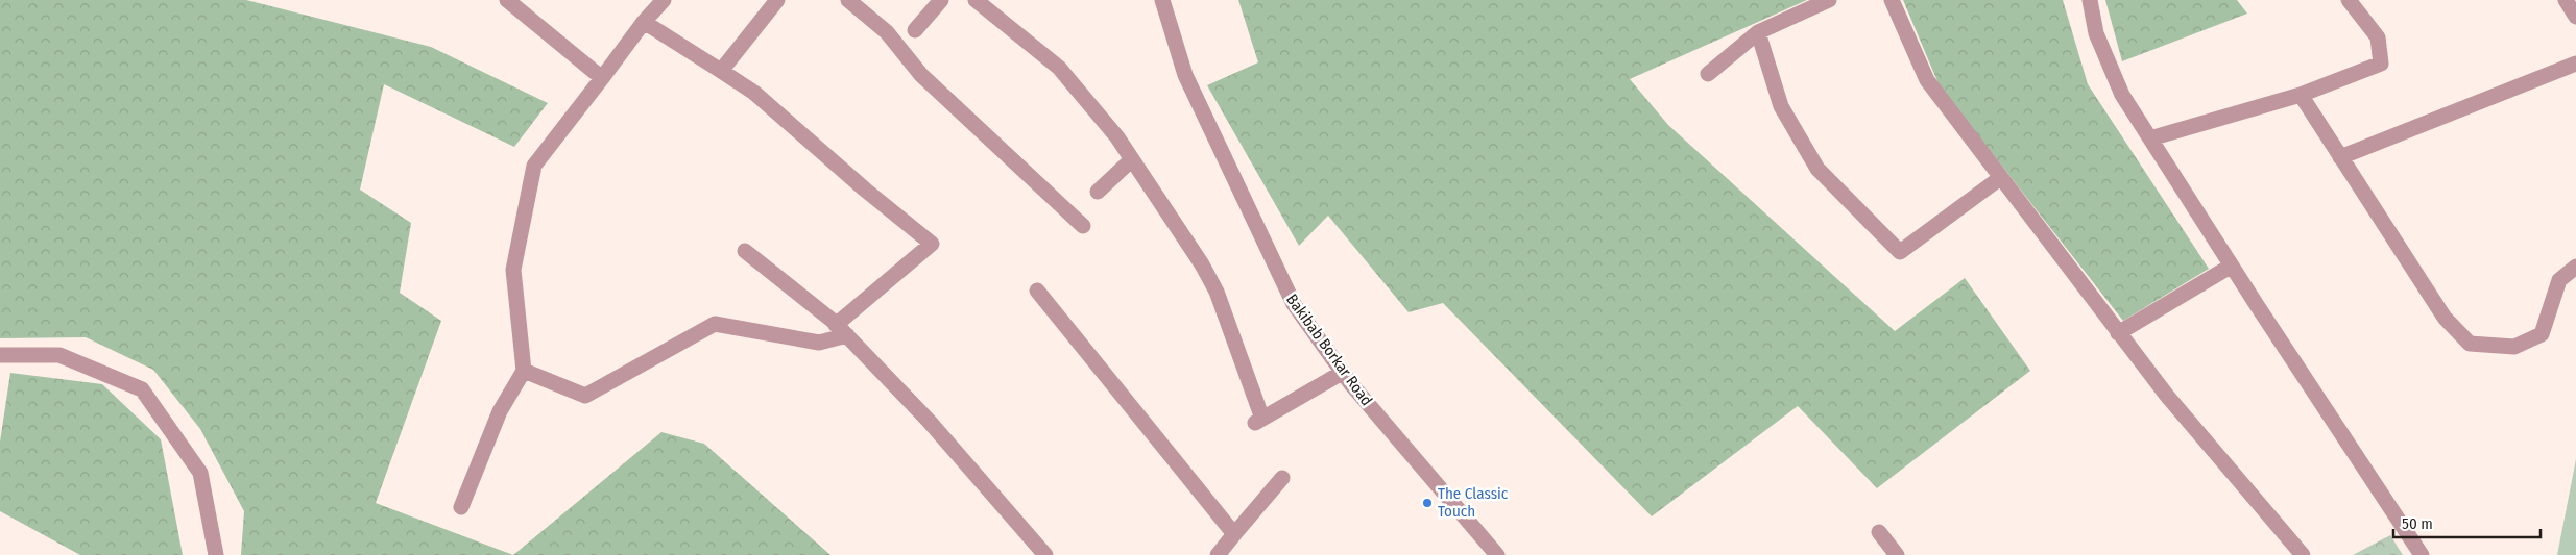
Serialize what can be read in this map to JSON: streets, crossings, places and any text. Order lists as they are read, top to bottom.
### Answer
{
  "streets": {
    "street": ["Bakibab Borkar Road"]
  },
  "places": ["The Classic Touch"],
  "scale_bar": "50 m"
}
